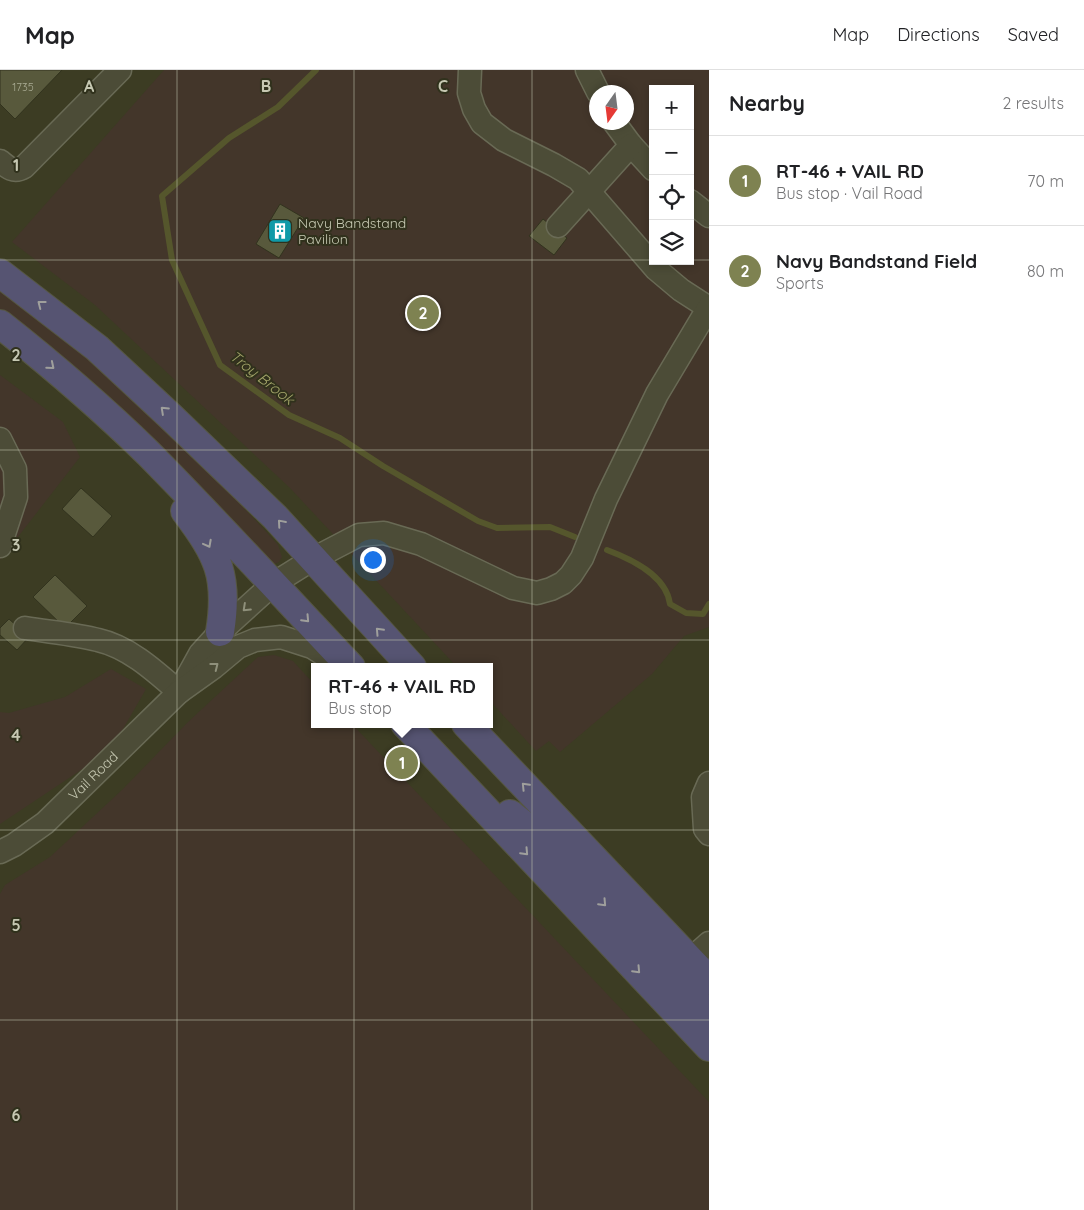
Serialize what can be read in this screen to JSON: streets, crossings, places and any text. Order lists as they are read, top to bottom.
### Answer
{
  "streets": {
    "street": ["Vail Road"]
  },
  "water": ["Troy Brook"],
  "places": {
    "building": ["Navy Bandstand Pavilion"]
  },
  "house_numbers": ["1735"],
  "north": "bottom",
  "page": {
    "header": "Map",
    "nav": ["Map", "Directions", "Saved"],
    "heading": ["Nearby", "2 results"],
    "map_buttons": ["+", "−"],
    "list": [
      {
        "mark": "1",
        "name": "RT-46 + VAIL RD",
        "note": "Bus stop · Vail Road",
        "value": "70 m"
      },
      {
        "mark": "2",
        "name": "Navy Bandstand Field",
        "note": "Sports",
        "value": "80 m"
      }
    ],
    "pins": ["2", "1"],
    "popup": ["RT-46 + VAIL RD", "Bus stop"]
  },
  "grid": {
    "columns": ["A", "B", "C"],
    "rows": [
      "1",
      "2",
      "3",
      "4",
      "5",
      "6"
    ]
  }
}
